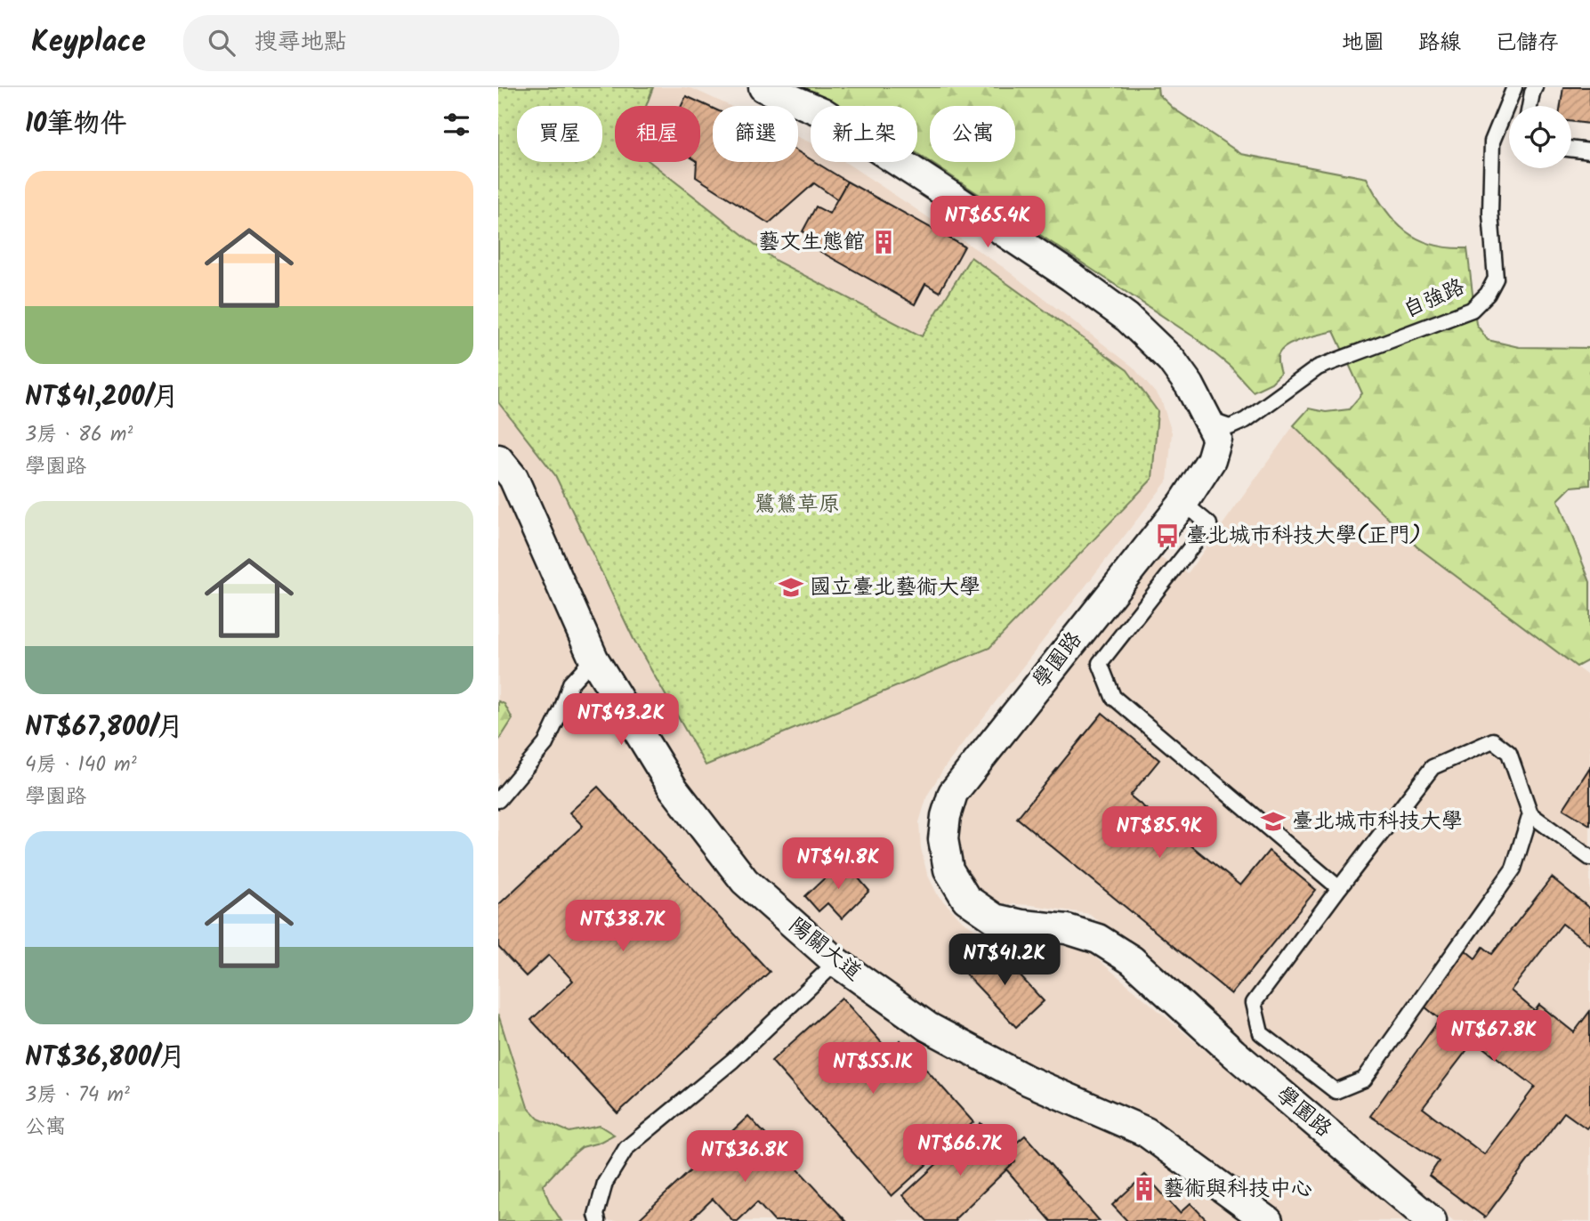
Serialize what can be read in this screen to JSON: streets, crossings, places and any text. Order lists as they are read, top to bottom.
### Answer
{
  "streets": {
    "street": ["學園路", "陽關大道"],
    "lane": ["自強路"]
  },
  "crossings": [
    ["自強路", "學園路"]
  ],
  "parks": ["鷺鷥草原"],
  "places": {
    "building": ["藝文生態館", "藝術與科技中心"],
    "bus stop": ["臺北城市科技大學(正門)"],
    "school or university": ["國立臺北藝術大學", "臺北城市科技大學"]
  },
  "page": {
    "header": "Keyplace",
    "search": "搜尋地點",
    "nav": ["地圖", "路線", "已儲存"],
    "heading": "10筆物件",
    "chip": [
      "買屋",
      "租屋",
      "篩選",
      "新上架",
      "公寓"
    ],
    "list": [
      {
        "name": "NT$41,200/月",
        "note": "3房 · 86 m² · 學園路"
      },
      {
        "name": "NT$67,800/月",
        "note": "4房 · 140 m² · 學園路"
      },
      {
        "name": "NT$36,800/月",
        "note": "3房 · 74 m² · 公寓"
      }
    ],
    "price": [
      "NT$65.4K",
      "NT$43.2K",
      "NT$85.9K",
      "NT$41.8K",
      "NT$38.7K",
      "NT$41.2K",
      "NT$67.8K",
      "NT$55.1K",
      "NT$66.7K",
      "NT$36.8K"
    ]
  }
}
